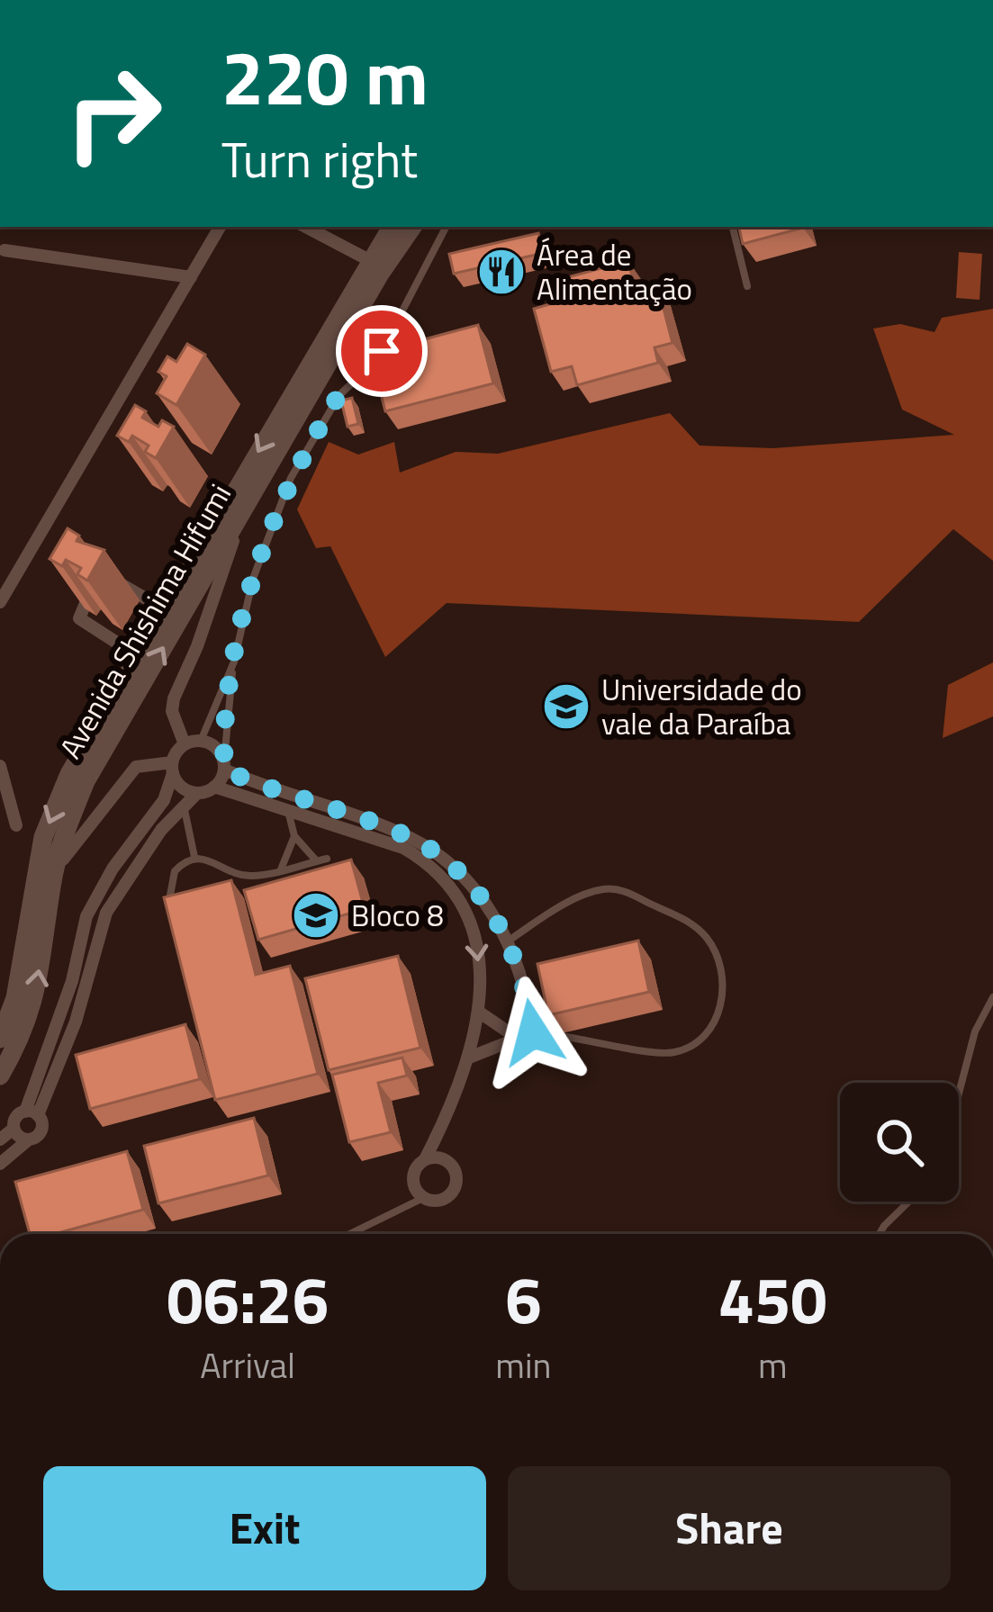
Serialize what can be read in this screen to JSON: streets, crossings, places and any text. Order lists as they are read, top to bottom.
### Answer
{
  "streets": {
    "street": ["Avenida Shishima Hifumi"]
  },
  "places": {
    "restaurant": ["Área de Alimentação"],
    "school or university": ["Universidade do vale da Paraíba", "Bloco 8"]
  },
  "page": {
    "turn": ["220 m", "Turn right"],
    "eta": [
      "06:26",
      "Arrival",
      "6",
      "min",
      "450",
      "m"
    ],
    "buttons": ["Exit", "Share"]
  }
}
